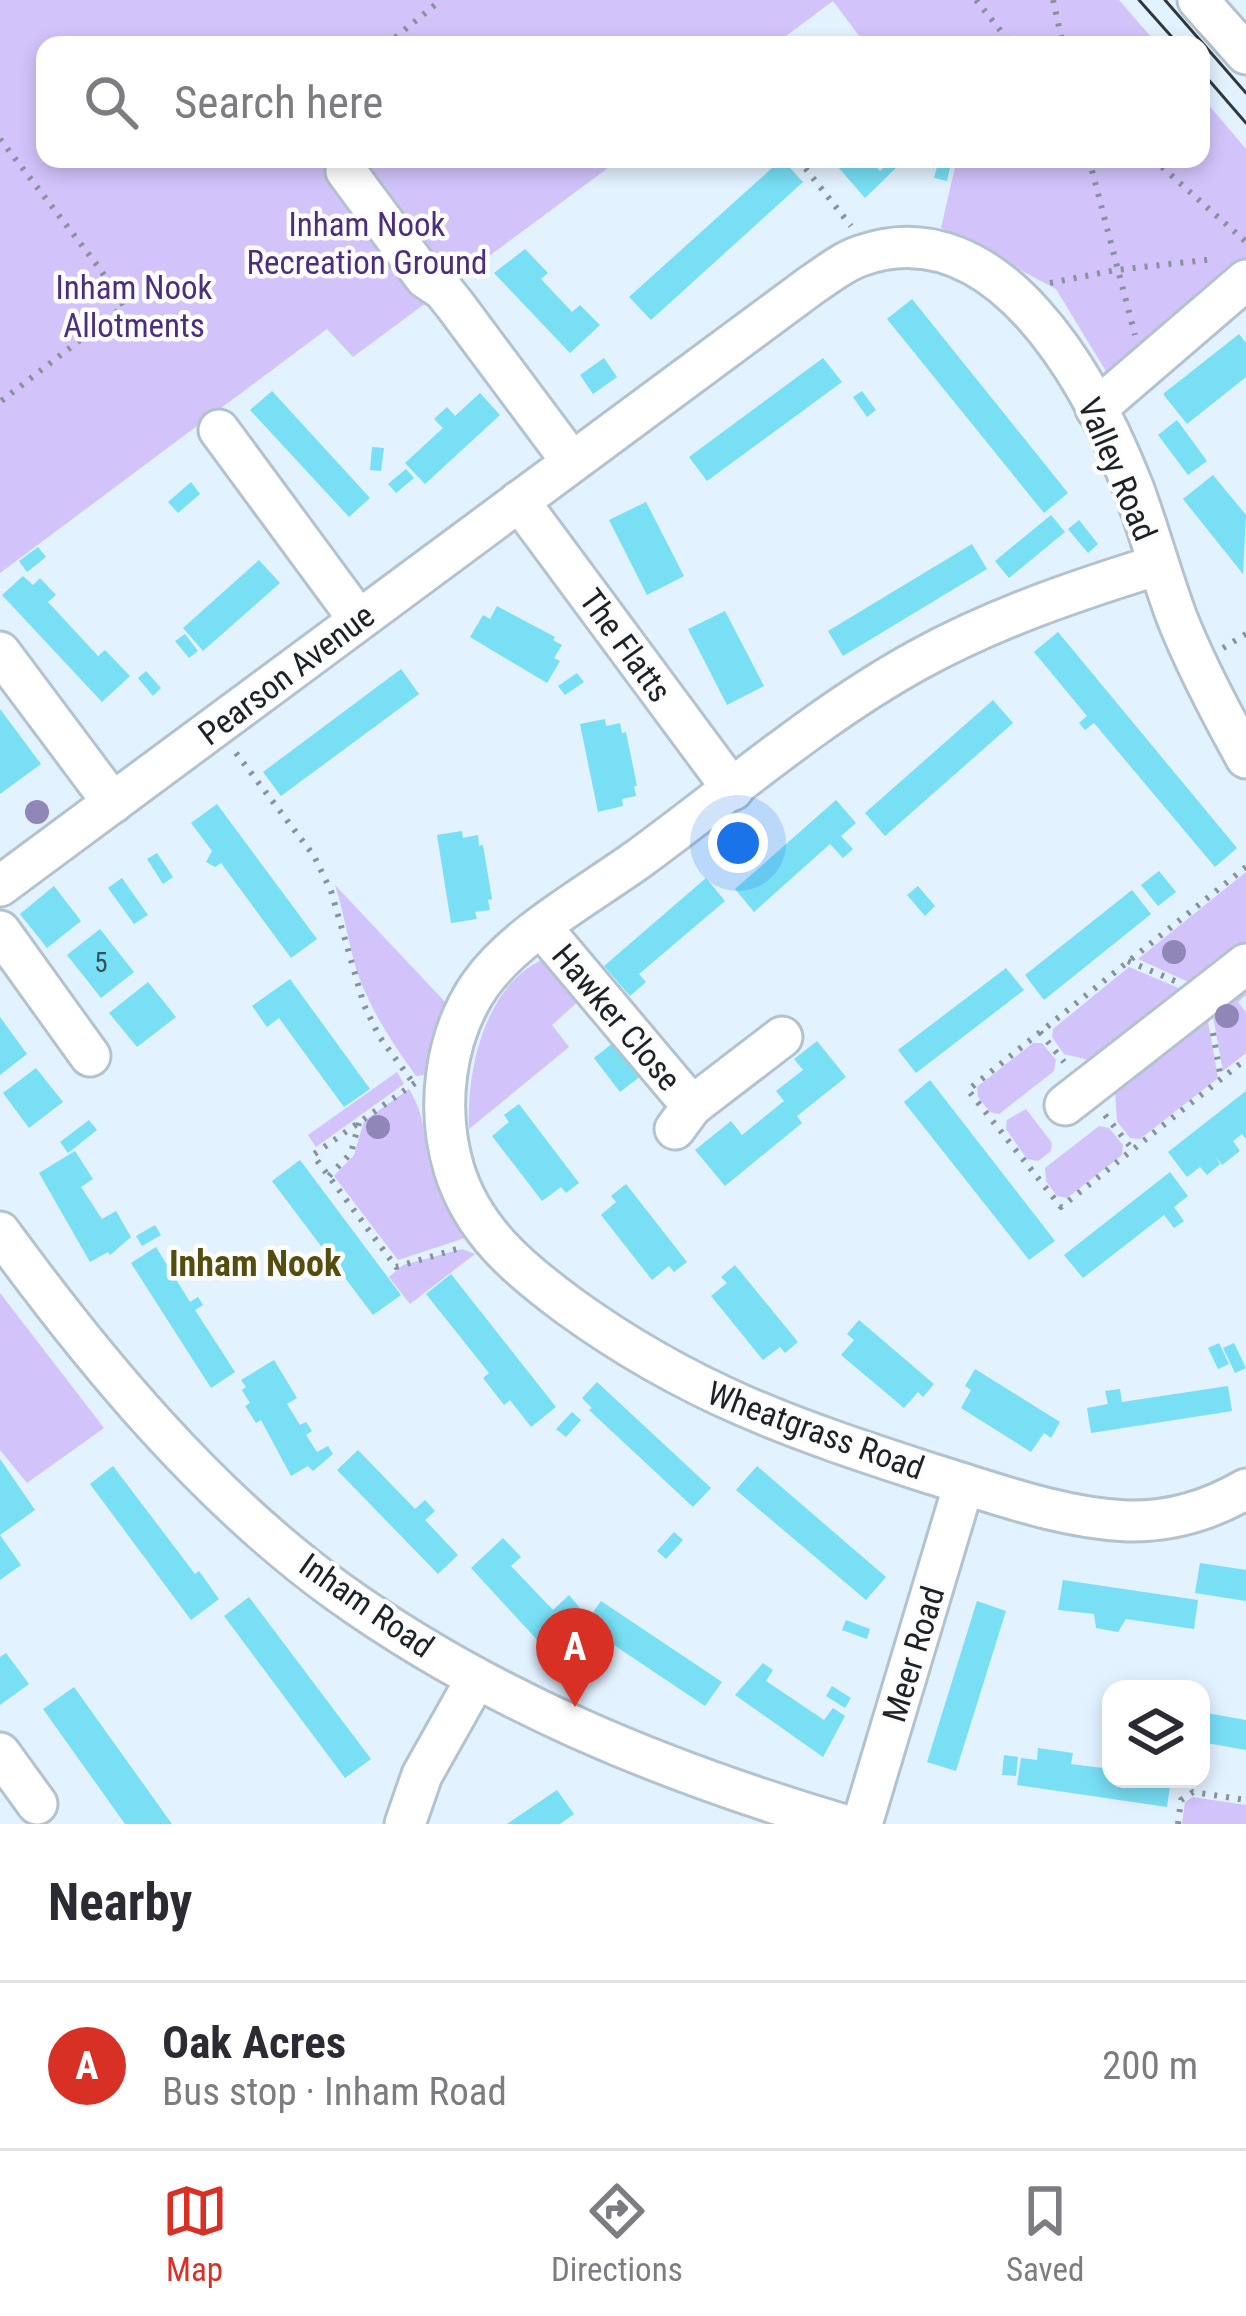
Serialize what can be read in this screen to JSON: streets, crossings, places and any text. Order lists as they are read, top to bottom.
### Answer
{
  "streets": {
    "street": [
      "Valley Road",
      "The Flatts",
      "Pearson Avenue",
      "Hawker Close",
      "Wheatgrass Road",
      "Inham Road",
      "Meer Road"
    ]
  },
  "crossings": [
    ["Valley Road", "Pearson Avenue"],
    ["Valley Road", "Wheatgrass Road"],
    ["The Flatts", "Pearson Avenue"],
    ["The Flatts", "Wheatgrass Road"],
    ["Hawker Close", "Wheatgrass Road"],
    ["Wheatgrass Road", "Meer Road"]
  ],
  "districts": ["Inham Nook"],
  "parks": ["Inham Nook Recreation Ground", "Inham Nook Allotments"],
  "house_numbers": ["5"],
  "page": {
    "search": "Search here",
    "pins": "A",
    "heading": "Nearby",
    "list": [
      {
        "mark": "A",
        "name": "Oak Acres",
        "note": "Bus stop · Inham Road",
        "value": "200 m"
      }
    ],
    "nav": ["Map", "Directions", "Saved"]
  }
}
